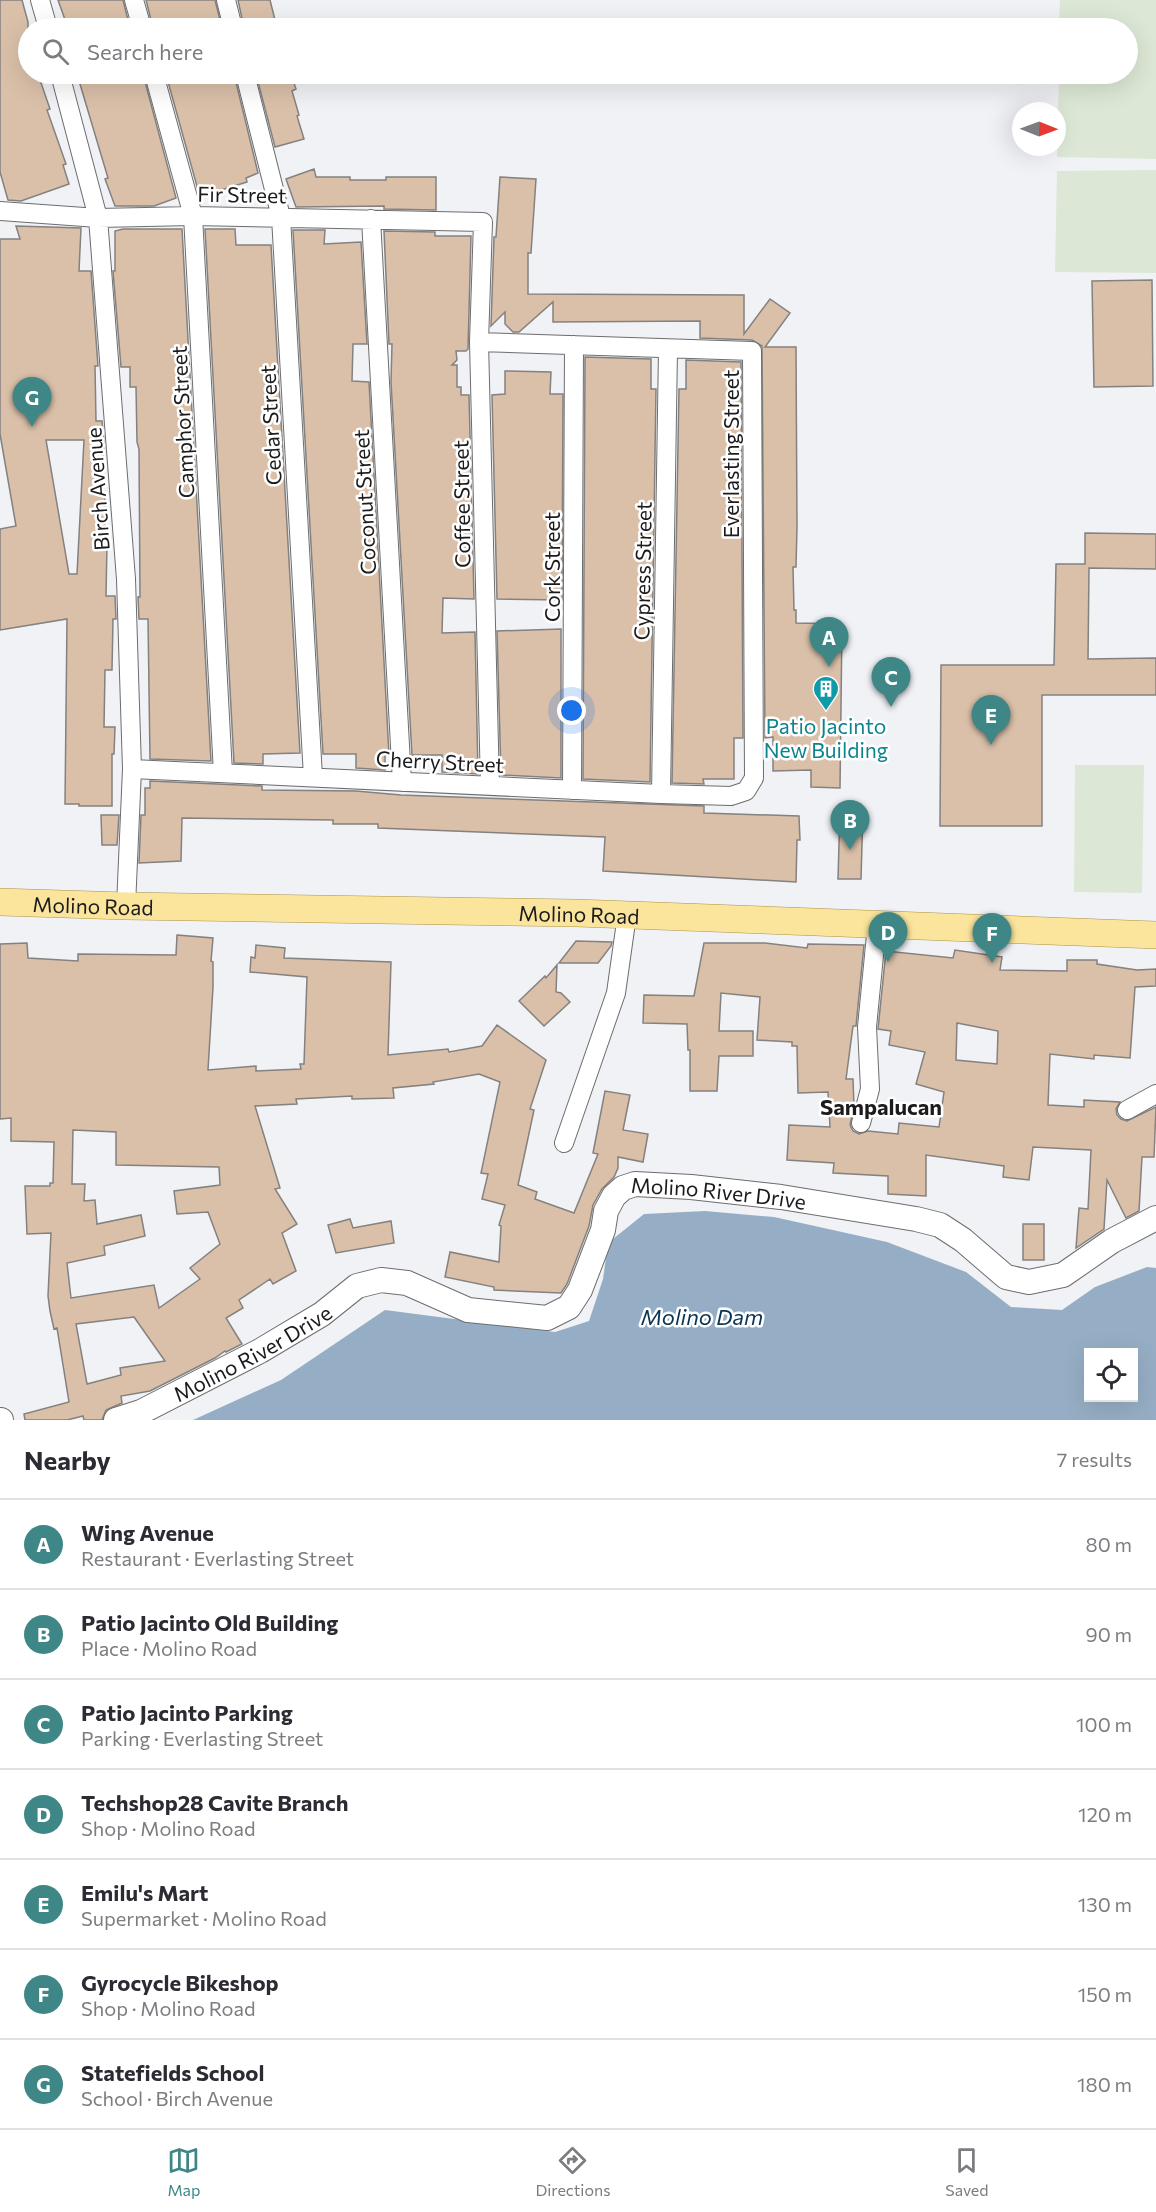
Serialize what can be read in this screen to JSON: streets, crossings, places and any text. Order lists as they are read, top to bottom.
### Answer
{
  "streets": {
    "main road": ["Molino Road"],
    "street": [
      "Fir Street",
      "Camphor Street",
      "Cedar Street",
      "Everlasting Street",
      "Birch Avenue",
      "Coconut Street",
      "Coffee Street",
      "Cork Street",
      "Cypress Street",
      "Cherry Street",
      "Molino River Drive"
    ]
  },
  "crossings": [
    ["Fir Street", "Camphor Street"],
    ["Fir Street", "Cedar Street"],
    ["Fir Street", "Birch Avenue"],
    ["Fir Street", "Coconut Street"],
    ["Fir Street", "Coffee Street"],
    ["Camphor Street", "Cherry Street"],
    ["Cedar Street", "Cherry Street"],
    ["Everlasting Street", "Coffee Street"],
    ["Everlasting Street", "Cork Street"],
    ["Everlasting Street", "Cypress Street"],
    ["Everlasting Street", "Cherry Street"],
    ["Birch Avenue", "Cherry Street"],
    ["Birch Avenue", "Molino Road"],
    ["Coconut Street", "Cherry Street"],
    ["Coffee Street", "Cherry Street"],
    ["Cork Street", "Cherry Street"],
    ["Cypress Street", "Cherry Street"]
  ],
  "districts": ["Sampalucan"],
  "water": ["Molino Dam"],
  "places": {
    "building": ["Patio Jacinto New Building"]
  },
  "north": "right",
  "page": {
    "search": "Search here",
    "pins": [
      "G",
      "A",
      "C",
      "E",
      "B",
      "D",
      "F"
    ],
    "heading": ["Nearby", "7 results"],
    "list": [
      {
        "mark": "A",
        "name": "Wing Avenue",
        "note": "Restaurant · Everlasting Street",
        "value": "80 m"
      },
      {
        "mark": "B",
        "name": "Patio Jacinto Old Building",
        "note": "Place · Molino Road",
        "value": "90 m"
      },
      {
        "mark": "C",
        "name": "Patio Jacinto Parking",
        "note": "Parking · Everlasting Street",
        "value": "100 m"
      },
      {
        "mark": "D",
        "name": "Techshop28 Cavite Branch",
        "note": "Shop · Molino Road",
        "value": "120 m"
      },
      {
        "mark": "E",
        "name": "Emilu's Mart",
        "note": "Supermarket · Molino Road",
        "value": "130 m"
      },
      {
        "mark": "F",
        "name": "Gyrocycle Bikeshop",
        "note": "Shop · Molino Road",
        "value": "150 m"
      },
      {
        "mark": "G",
        "name": "Statefields School",
        "note": "School · Birch Avenue",
        "value": "180 m"
      }
    ],
    "nav": ["Map", "Directions", "Saved"]
  }
}
